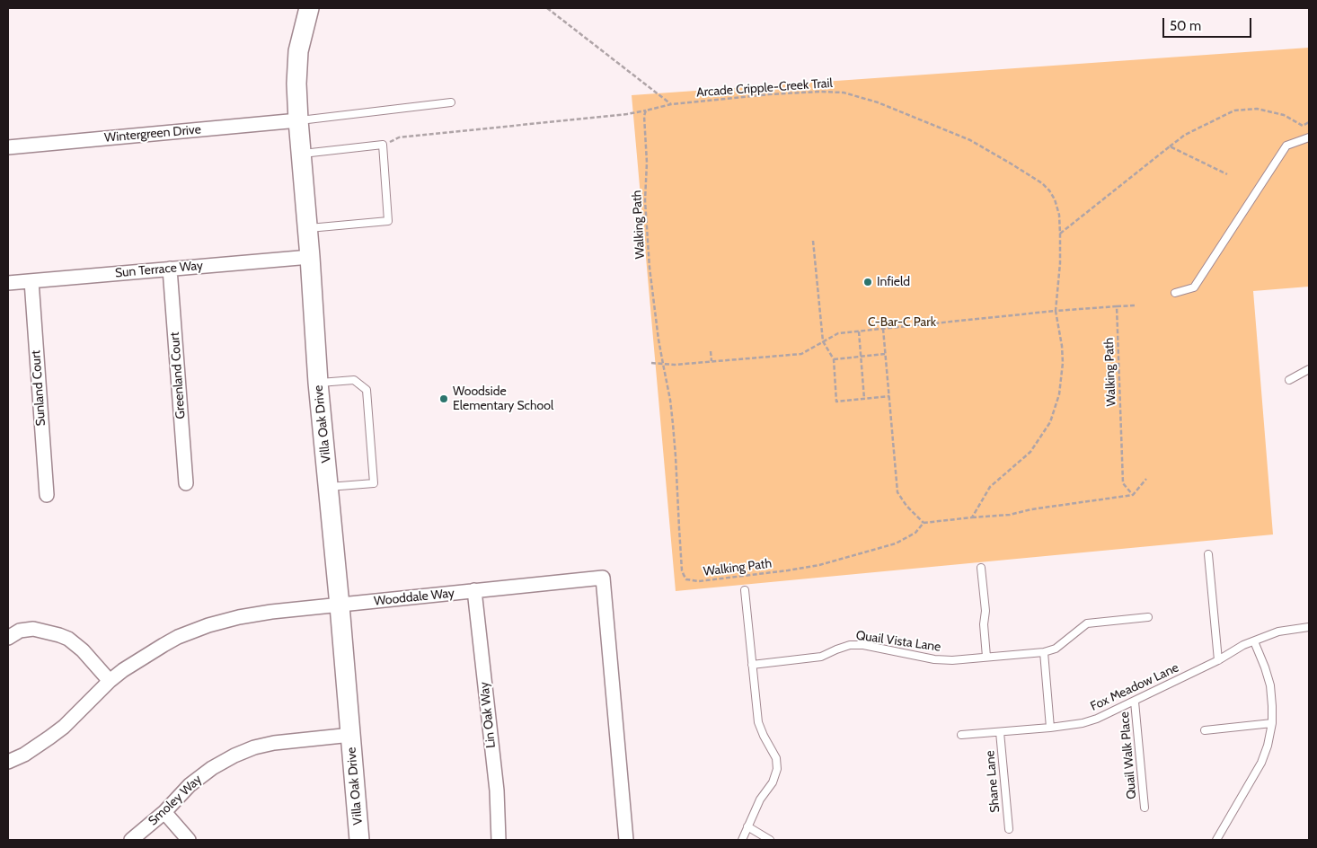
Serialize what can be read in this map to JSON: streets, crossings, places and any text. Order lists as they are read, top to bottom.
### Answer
{
  "streets": {
    "street": [
      "Wintergreen Drive",
      "Sun Terrace Way",
      "Greenland Court",
      "Sunland Court",
      "Villa Oak Drive",
      "Wooddale Way",
      "Lin Oak Way",
      "Smoley Way"
    ],
    "lane": [
      "Quail Vista Lane",
      "Fox Meadow Lane",
      "Quail Walk Place",
      "Shane Lane"
    ],
    "path": ["Arcade Cripple-Creek Trail", "Walking Path"]
  },
  "crossings": [
    ["Wintergreen Drive", "Villa Oak Drive"],
    ["Sun Terrace Way", "Greenland Court"],
    ["Sun Terrace Way", "Sunland Court"],
    ["Sun Terrace Way", "Villa Oak Drive"],
    ["Villa Oak Drive", "Wooddale Way"],
    ["Villa Oak Drive", "Smoley Way"],
    ["Wooddale Way", "Lin Oak Way"],
    ["Fox Meadow Lane", "Quail Walk Place"],
    ["Fox Meadow Lane", "Shane Lane"]
  ],
  "parks": ["C-Bar-C Park"],
  "places": ["Infield", "Woodside Elementary School"],
  "scale_bar": "50 m"
}
